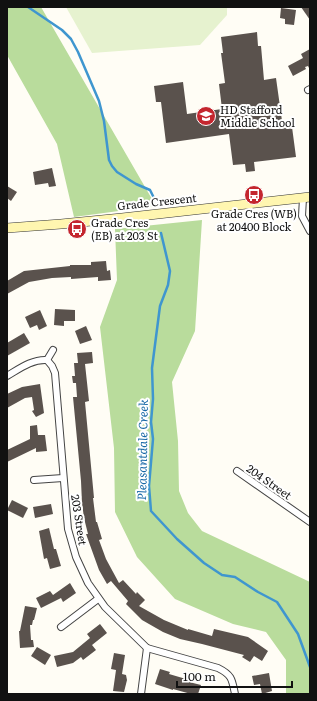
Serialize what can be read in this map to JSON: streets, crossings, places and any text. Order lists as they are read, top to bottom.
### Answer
{
  "streets": {
    "street": ["Grade Crescent", "204 Street", "203 Street"]
  },
  "water": ["Pleasantdale Creek"],
  "places": {
    "school or university": ["HD Stafford Middle School"],
    "bus stop": ["Grade Cres (WB) at 20400 Block", "Grade Cres (EB) at 203 St"]
  },
  "scale_bar": "100 m"
}
